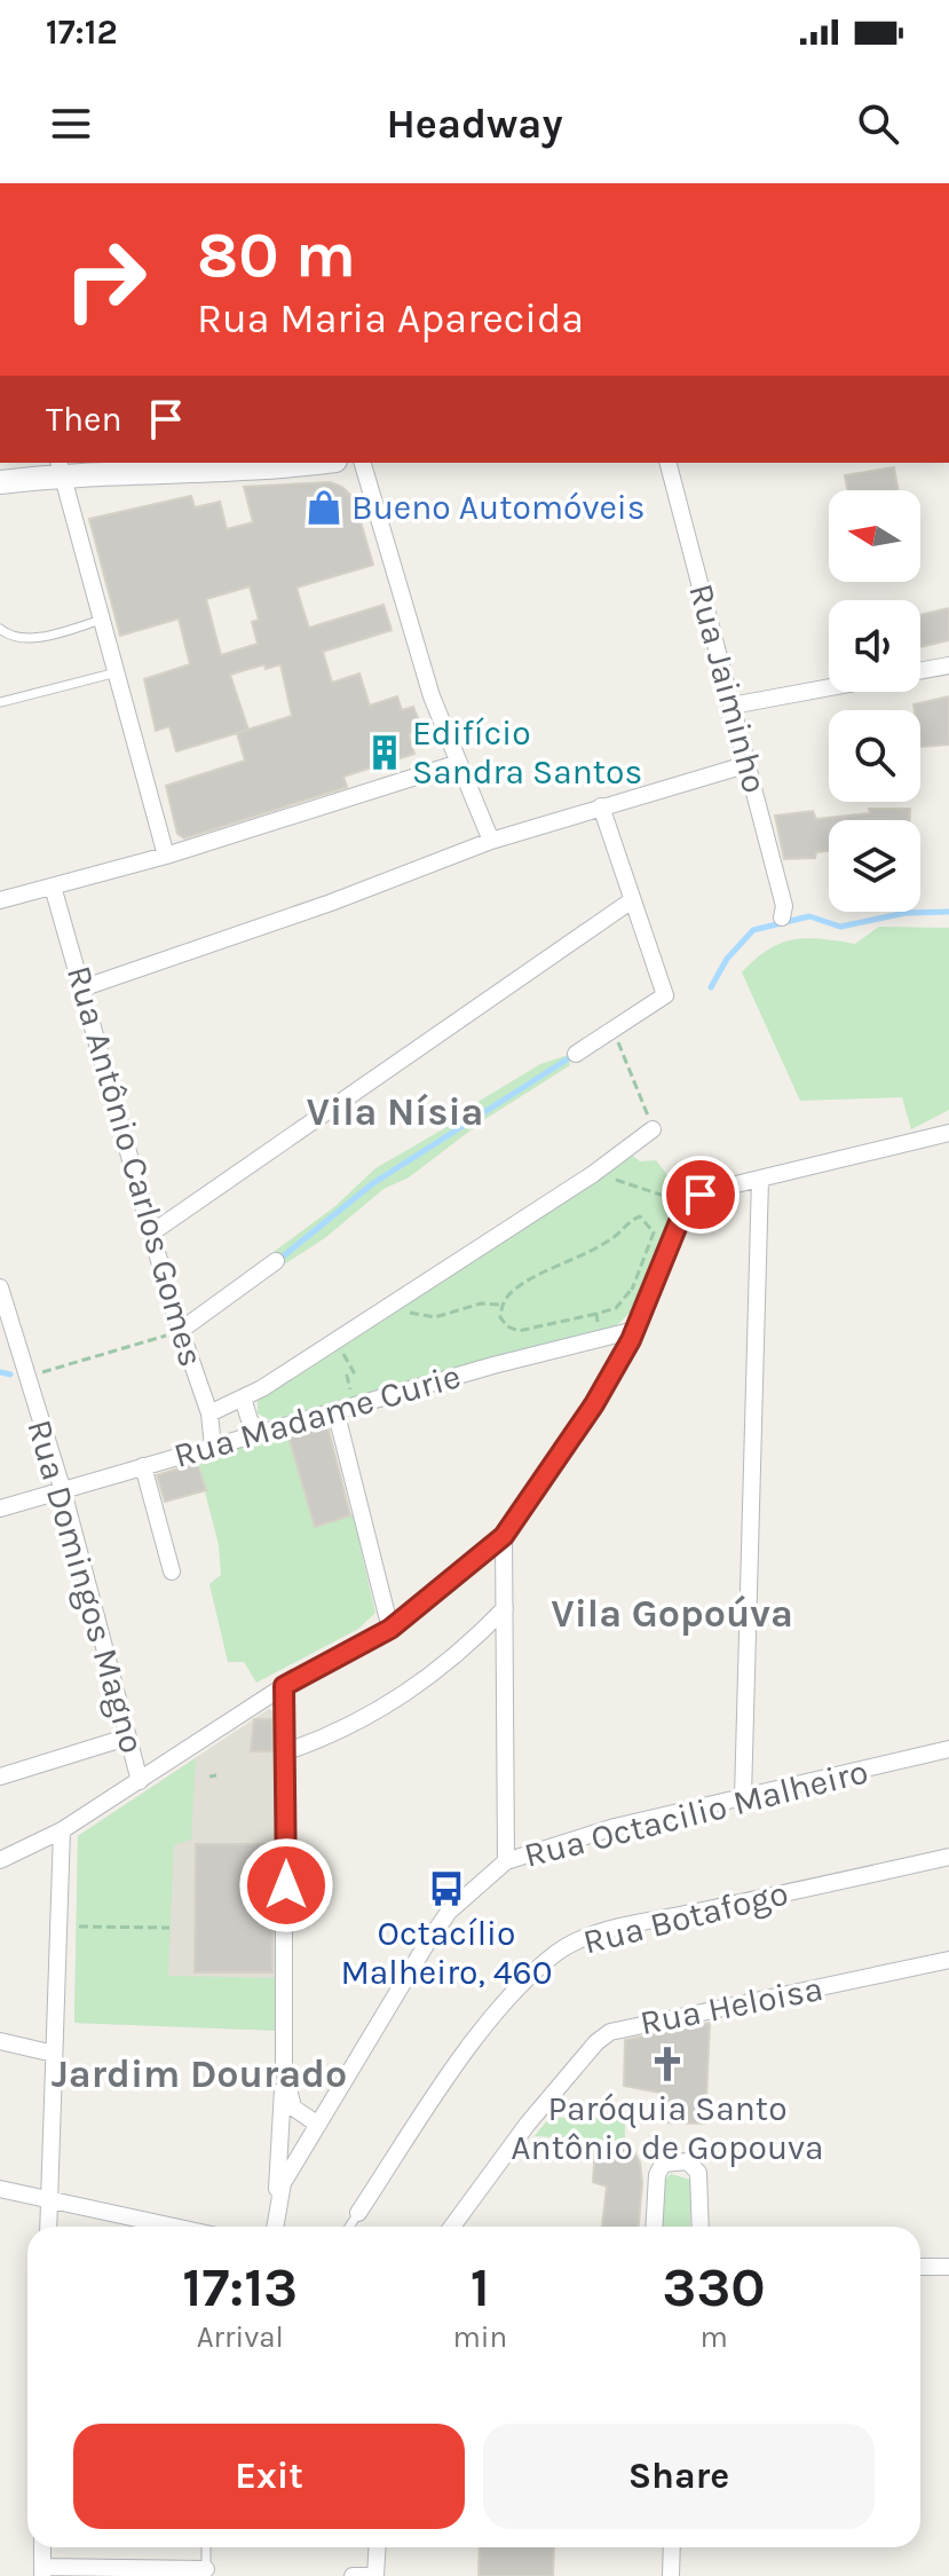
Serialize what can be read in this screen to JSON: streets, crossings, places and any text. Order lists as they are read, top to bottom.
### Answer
{
  "streets": {
    "street": [
      "Rua Jaiminho",
      "Rua Antônio Carlos Gomes",
      "Rua Madame Curie",
      "Rua Domingos Magno",
      "Rua Octacilio Malheiro",
      "Rua Botafogo",
      "Rua Heloisa"
    ]
  },
  "crossings": [
    ["Rua Antônio Carlos Gomes", "Rua Madame Curie"],
    ["Rua Madame Curie", "Rua Domingos Magno"]
  ],
  "districts": ["Vila Nísia", "Vila Gopoúva", "Jardim Dourado"],
  "places": {
    "shop": ["Bueno Automóveis"],
    "building": ["Edifício Sandra Santos"],
    "bus stop": ["Octacílio Malheiro, 460"],
    "church": ["Paróquia Santo Antônio de Gopouva"]
  },
  "north": "left",
  "page": {
    "status": "17:12",
    "header": "Headway",
    "turn": ["80 m", "Rua Maria Aparecida"],
    "then": "Then",
    "eta": [
      "17:13",
      "Arrival",
      "1",
      "min",
      "330",
      "m"
    ],
    "buttons": ["Exit", "Share"]
  }
}
